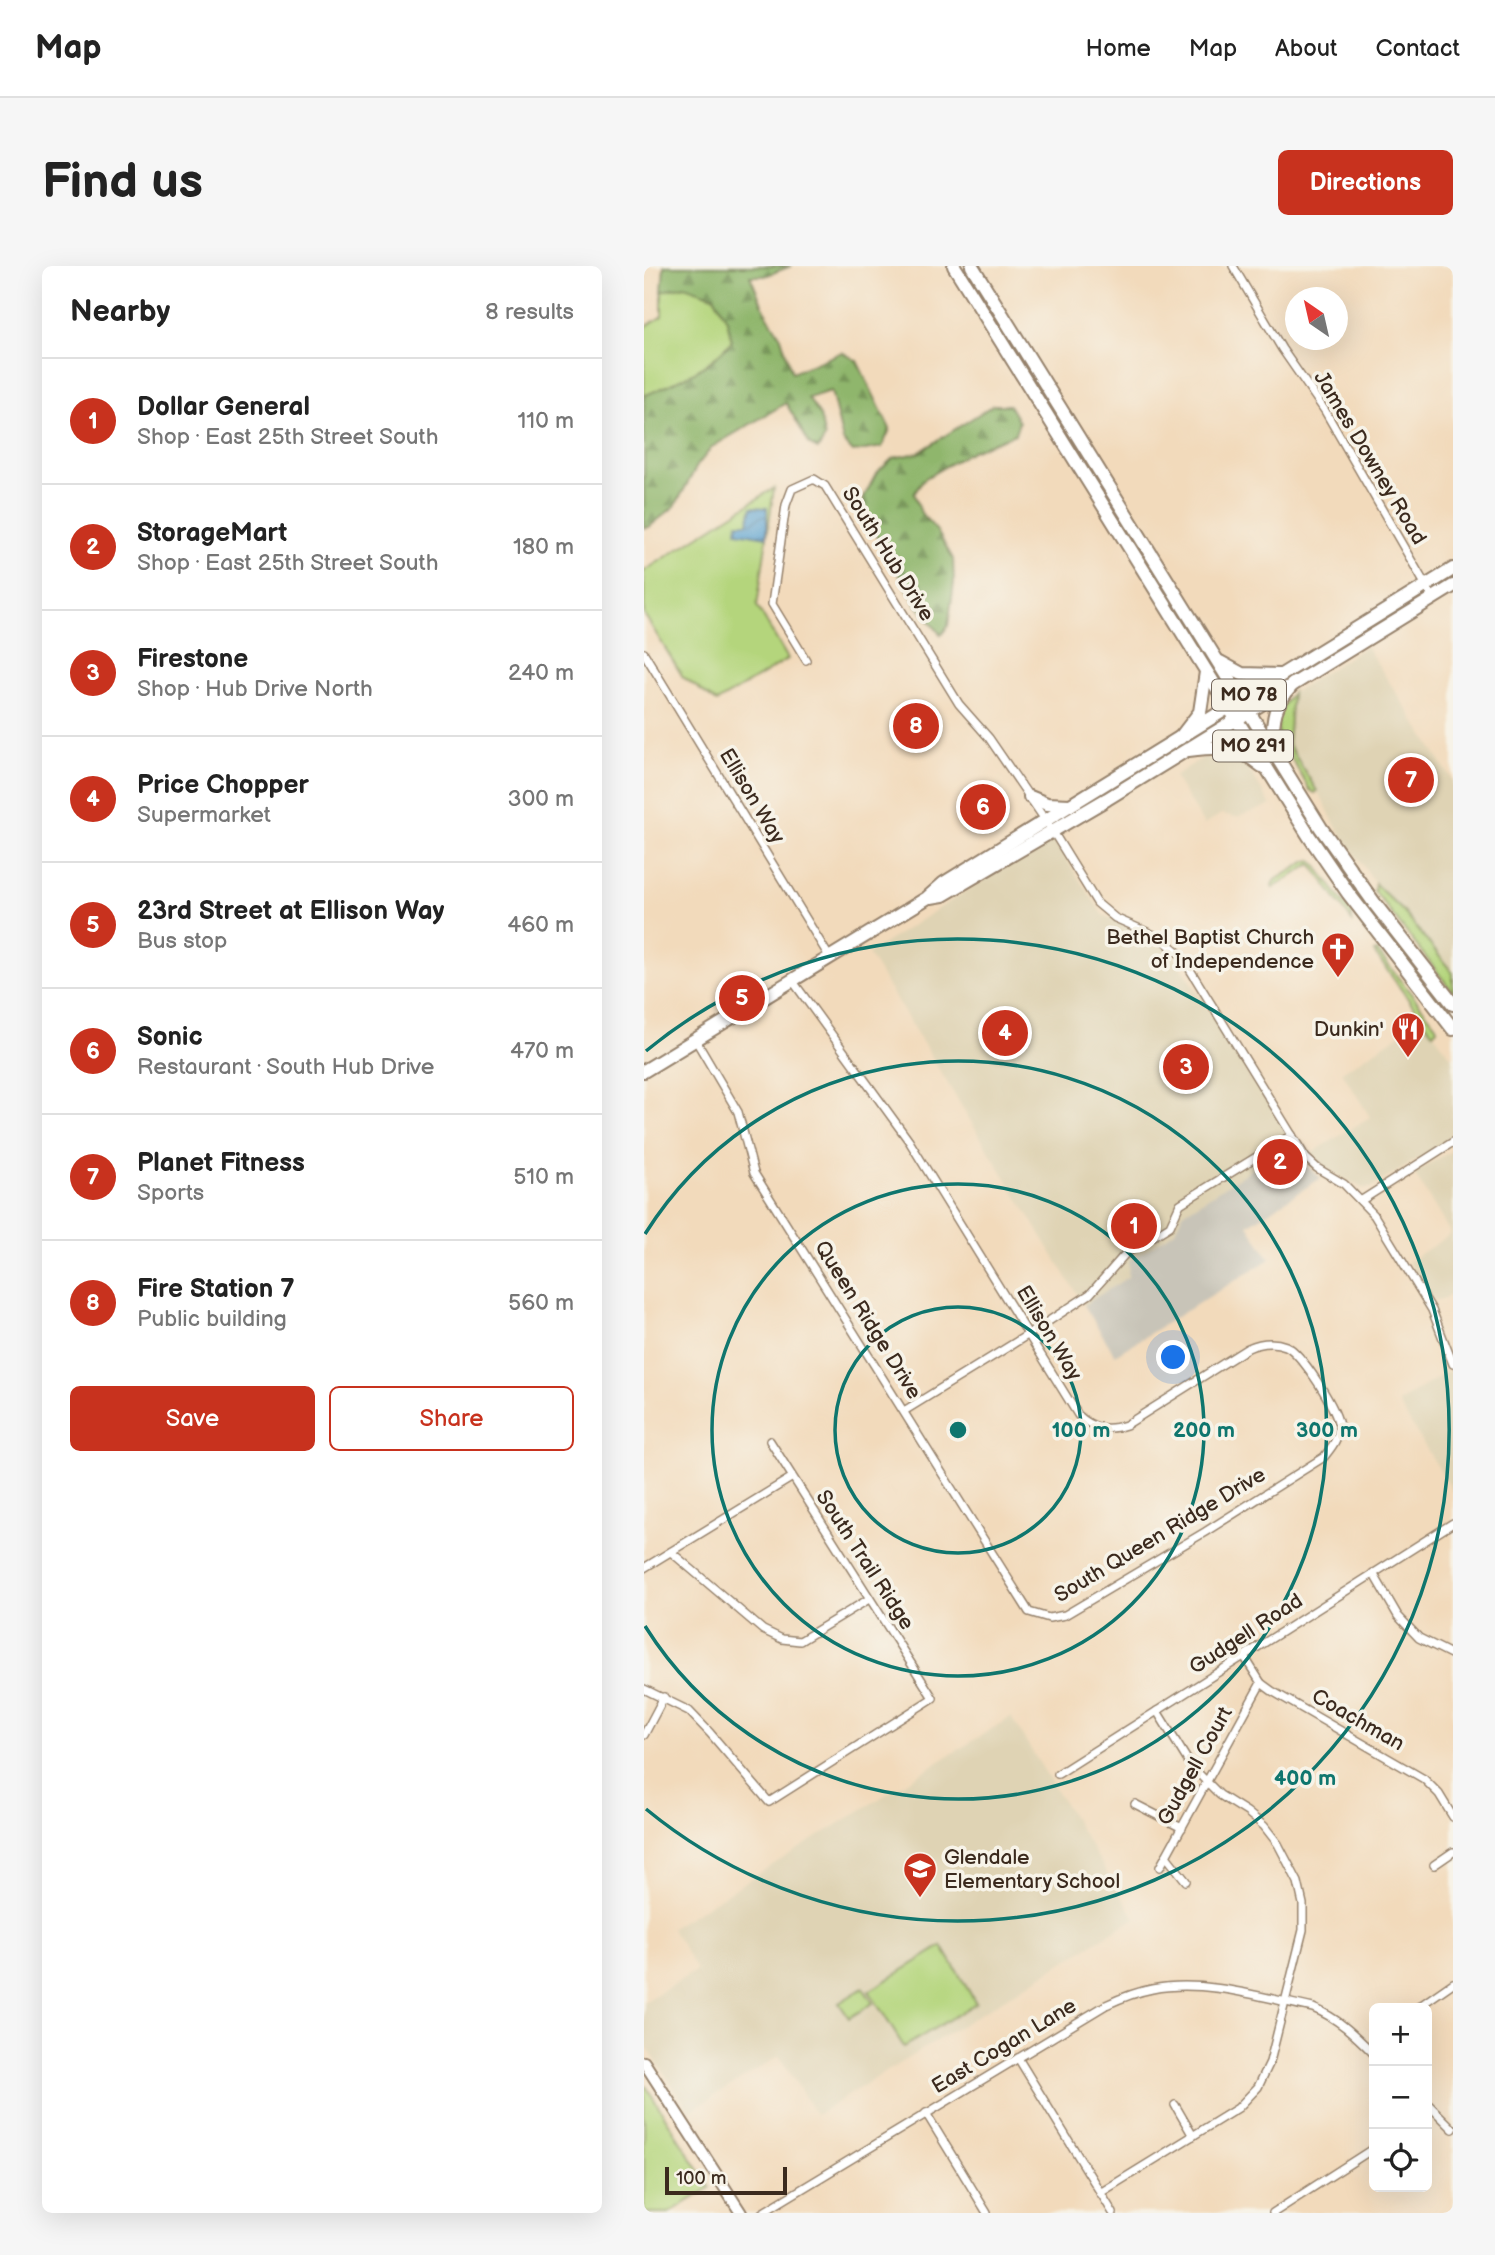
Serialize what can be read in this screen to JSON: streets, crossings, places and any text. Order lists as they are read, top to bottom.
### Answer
{
  "streets": {
    "main road": ["MO 78", "MO 291"],
    "street": [
      "James Downey Road",
      "South Hub Drive",
      "Ellison Way",
      "Queen Ridge Drive",
      "South Queen Ridge Drive",
      "South Trail Ridge",
      "Gudgell Road",
      "Coachman",
      "Gudgell Court",
      "East Cogan Lane"
    ]
  },
  "crossings": [
    ["James Downey Road", "MO 78"],
    ["South Hub Drive", "MO 78"],
    ["MO 78", "MO 291"],
    ["MO 78", "Ellison Way"],
    ["MO 78", "Queen Ridge Drive"],
    ["Ellison Way", "South Queen Ridge Drive"],
    ["Queen Ridge Drive", "South Queen Ridge Drive"],
    ["Gudgell Road", "Coachman"],
    ["Coachman", "Gudgell Court"]
  ],
  "places": {
    "church": ["Bethel Baptist Church of Independence"],
    "restaurant": ["Dunkin'"],
    "school or university": ["Glendale Elementary School"]
  },
  "scale_bar": "100 m",
  "north": "top left",
  "page": {
    "header": "Map",
    "nav": [
      "Home",
      "Map",
      "About",
      "Contact"
    ],
    "buttons": [
      "Directions",
      ["Save", "Share"]
    ],
    "title": "Find us",
    "heading": ["Nearby", "8 results"],
    "list": [
      {
        "mark": "1",
        "name": "Dollar General",
        "note": "Shop · East 25th Street South",
        "value": "110 m"
      },
      {
        "mark": "2",
        "name": "StorageMart",
        "note": "Shop · East 25th Street South",
        "value": "180 m"
      },
      {
        "mark": "3",
        "name": "Firestone",
        "note": "Shop · Hub Drive North",
        "value": "240 m"
      },
      {
        "mark": "4",
        "name": "Price Chopper",
        "note": "Supermarket",
        "value": "300 m"
      },
      {
        "mark": "5",
        "name": "23rd Street at Ellison Way",
        "note": "Bus stop",
        "value": "460 m"
      },
      {
        "mark": "6",
        "name": "Sonic",
        "note": "Restaurant · South Hub Drive",
        "value": "470 m"
      },
      {
        "mark": "7",
        "name": "Planet Fitness",
        "note": "Sports",
        "value": "510 m"
      },
      {
        "mark": "8",
        "name": "Fire Station 7",
        "note": "Public building",
        "value": "560 m"
      }
    ],
    "pins": [
      "8",
      "7",
      "6",
      "5",
      "4",
      "3",
      "2",
      "1"
    ],
    "map_buttons": ["+", "−"],
    "scale": "100 m"
  },
  "rings": [
    "100 m",
    "200 m",
    "300 m",
    "400 m"
  ]
}
